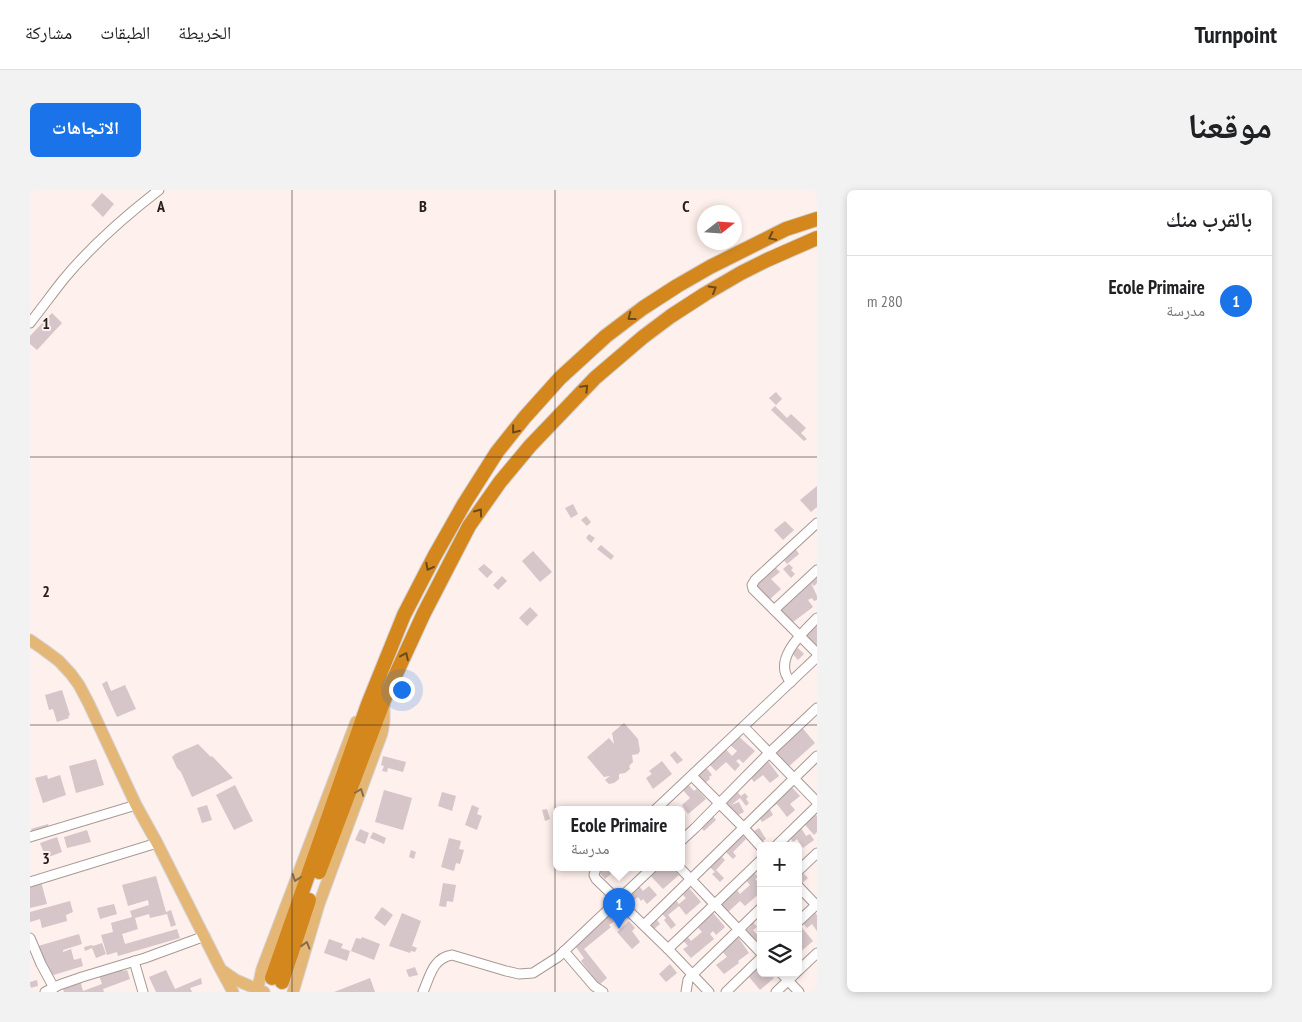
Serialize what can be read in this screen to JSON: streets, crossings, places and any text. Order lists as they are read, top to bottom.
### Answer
{
  "north": "right",
  "page": {
    "header": "Turnpoint",
    "nav": ["الخريطة", "الطبقات", "مشاركة"],
    "title": "موقعنا",
    "buttons": "الاتجاهات",
    "heading": "بالقرب منك",
    "list": [
      {
        "mark": "1",
        "name": "Ecole Primaire",
        "note": "مدرسة",
        "value": "280 m"
      }
    ],
    "popup": ["Ecole Primaire", "مدرسة"],
    "map_buttons": ["+", "−"],
    "pins": "1"
  },
  "grid": {
    "columns": ["A", "B", "C"],
    "rows": ["1", "2", "3"]
  }
}
